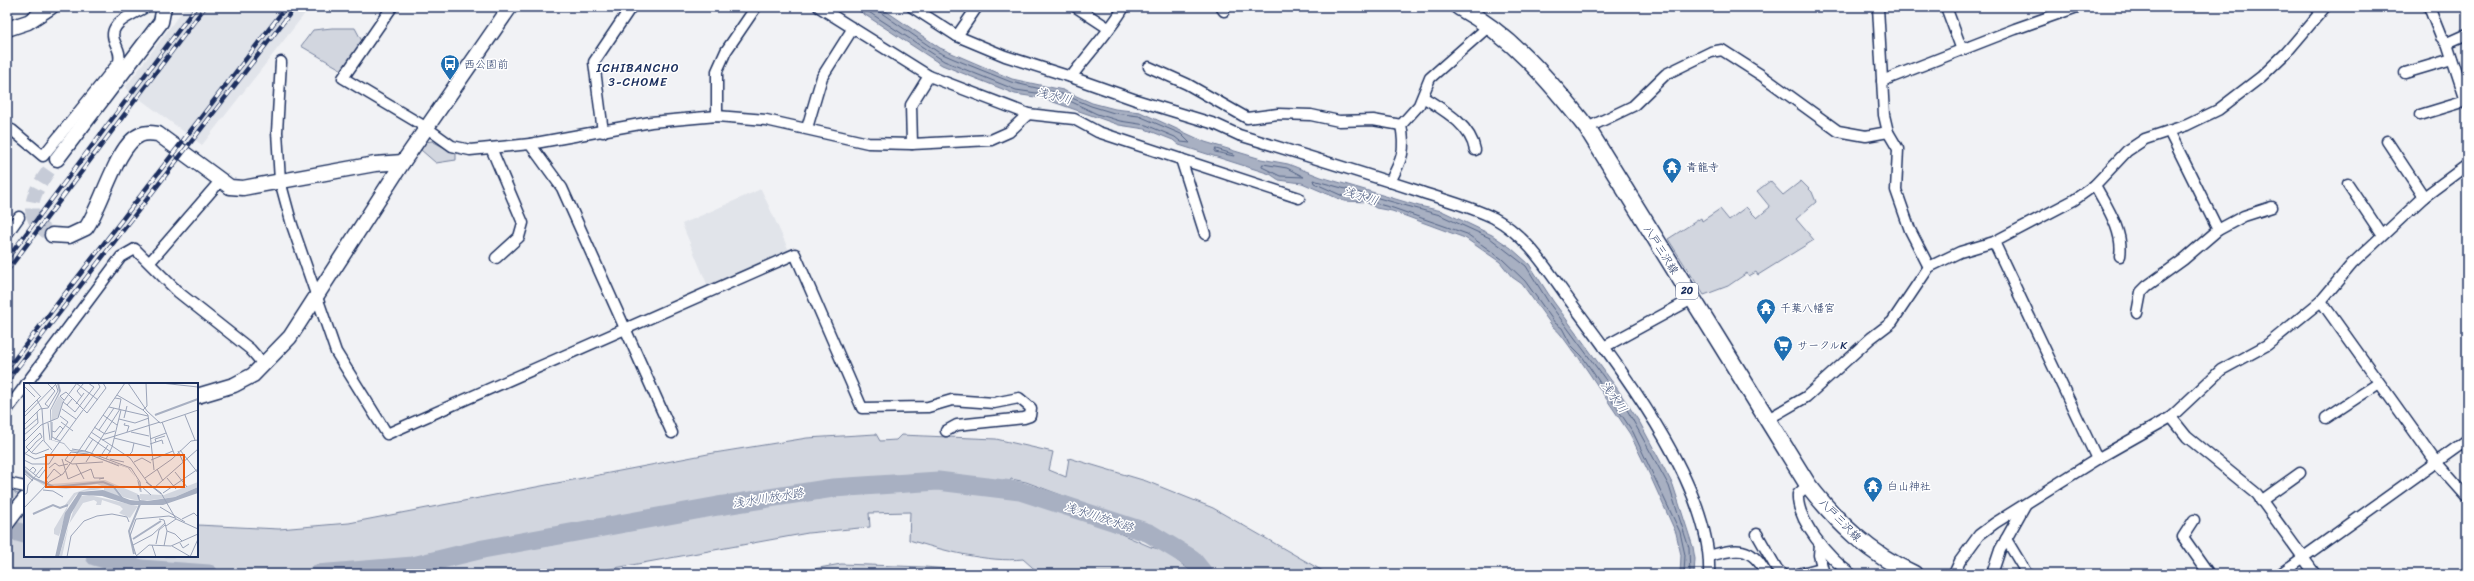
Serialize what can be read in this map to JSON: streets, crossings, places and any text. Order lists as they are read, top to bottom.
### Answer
{
  "streets": {
    "main road": ["八戸三沢線", "20"]
  },
  "districts": ["ICHIBANCHO 3-CHOME"],
  "water": ["浅水川", "浅水川放水路"],
  "places": {
    "bus stop": ["西公園前"],
    "temple": ["青龍寺", "千葉八幡宮", "白山神社"],
    "supermarket": ["サークルK"]
  }
}
